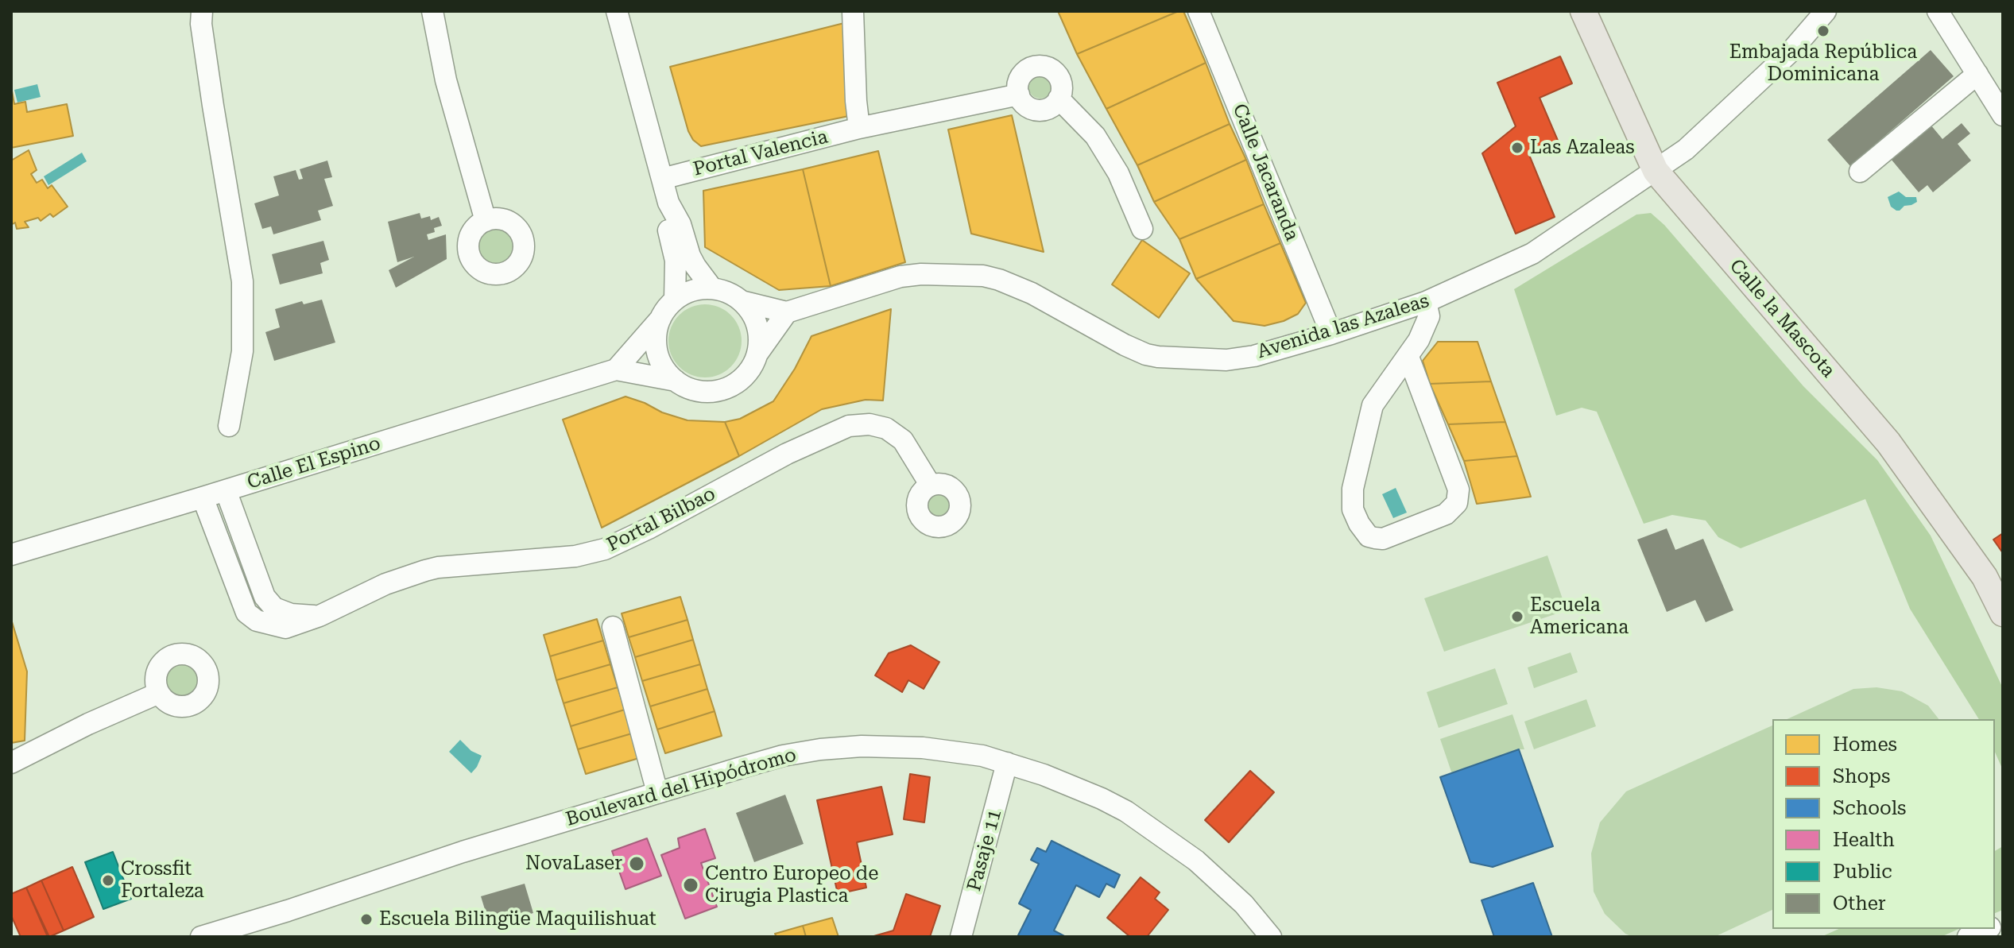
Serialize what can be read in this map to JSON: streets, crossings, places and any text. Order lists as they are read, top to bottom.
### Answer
{
  "streets": {
    "main road": ["Calle la Mascota"],
    "street": [
      "Portal Valencia",
      "Calle Jacaranda",
      "Avenida las Azaleas",
      "Calle El Espino",
      "Portal Bilbao",
      "Boulevard del Hipódromo",
      "Pasaje 11"
    ]
  },
  "crossings": [
    ["Calle Jacaranda", "Avenida las Azaleas"],
    ["Calle la Mascota", "Avenida las Azaleas"],
    ["Calle El Espino", "Portal Bilbao"],
    ["Boulevard del Hipódromo", "Pasaje 11"]
  ],
  "places": [
    "Embajada República Dominicana",
    "Las Azaleas",
    "Escuela Americana",
    "NovaLaser",
    "Crossfit Fortaleza",
    "Centro Europeo de Cirugia Plastica",
    "Escuela Bilingüe Maquilishuat"
  ],
  "legend": [
    "Homes",
    "Shops",
    "Schools",
    "Health",
    "Public",
    "Other"
  ]
}
